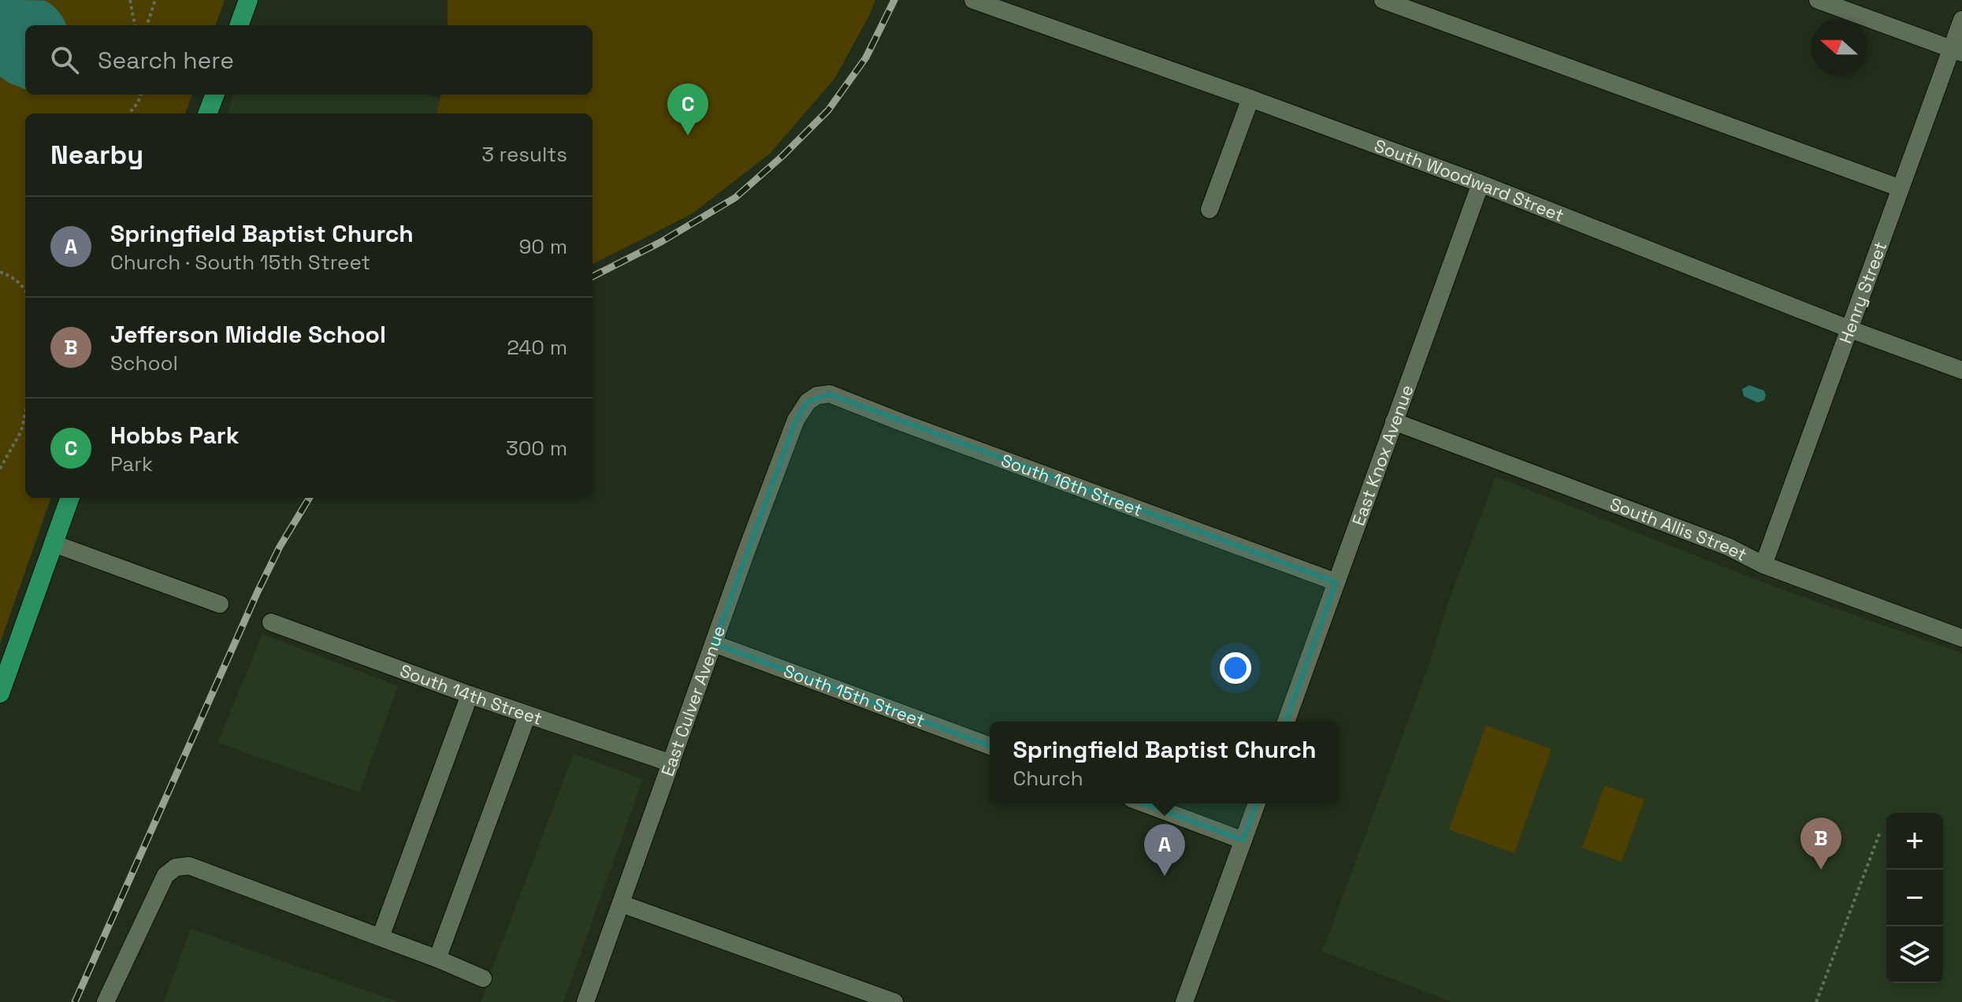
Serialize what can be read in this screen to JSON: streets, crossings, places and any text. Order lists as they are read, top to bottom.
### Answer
{
  "streets": {
    "street": [
      "South Woodward Street",
      "Henry Street",
      "East Knox Avenue",
      "South 16th Street",
      "South Allis Street",
      "South 14th Street",
      "South 15th Street",
      "East Culver Avenue"
    ]
  },
  "crossings": [
    ["South Woodward Street", "Henry Street"],
    ["South Woodward Street", "East Knox Avenue"],
    ["Henry Street", "South Allis Street"],
    ["East Knox Avenue", "South 16th Street"],
    ["East Knox Avenue", "South Allis Street"],
    ["South 16th Street", "East Culver Avenue"],
    ["South 14th Street", "East Culver Avenue"],
    ["South 15th Street", "East Culver Avenue"]
  ],
  "north": "left",
  "page": {
    "search": "Search here",
    "pins": ["C", "B", "A"],
    "heading": ["Nearby", "3 results"],
    "list": [
      {
        "mark": "A",
        "name": "Springfield Baptist Church",
        "note": "Church · South 15th Street",
        "value": "90 m"
      },
      {
        "mark": "B",
        "name": "Jefferson Middle School",
        "note": "School",
        "value": "240 m"
      },
      {
        "mark": "C",
        "name": "Hobbs Park",
        "note": "Park",
        "value": "300 m"
      }
    ],
    "popup": ["Springfield Baptist Church", "Church"],
    "map_buttons": ["+", "−"]
  }
}
